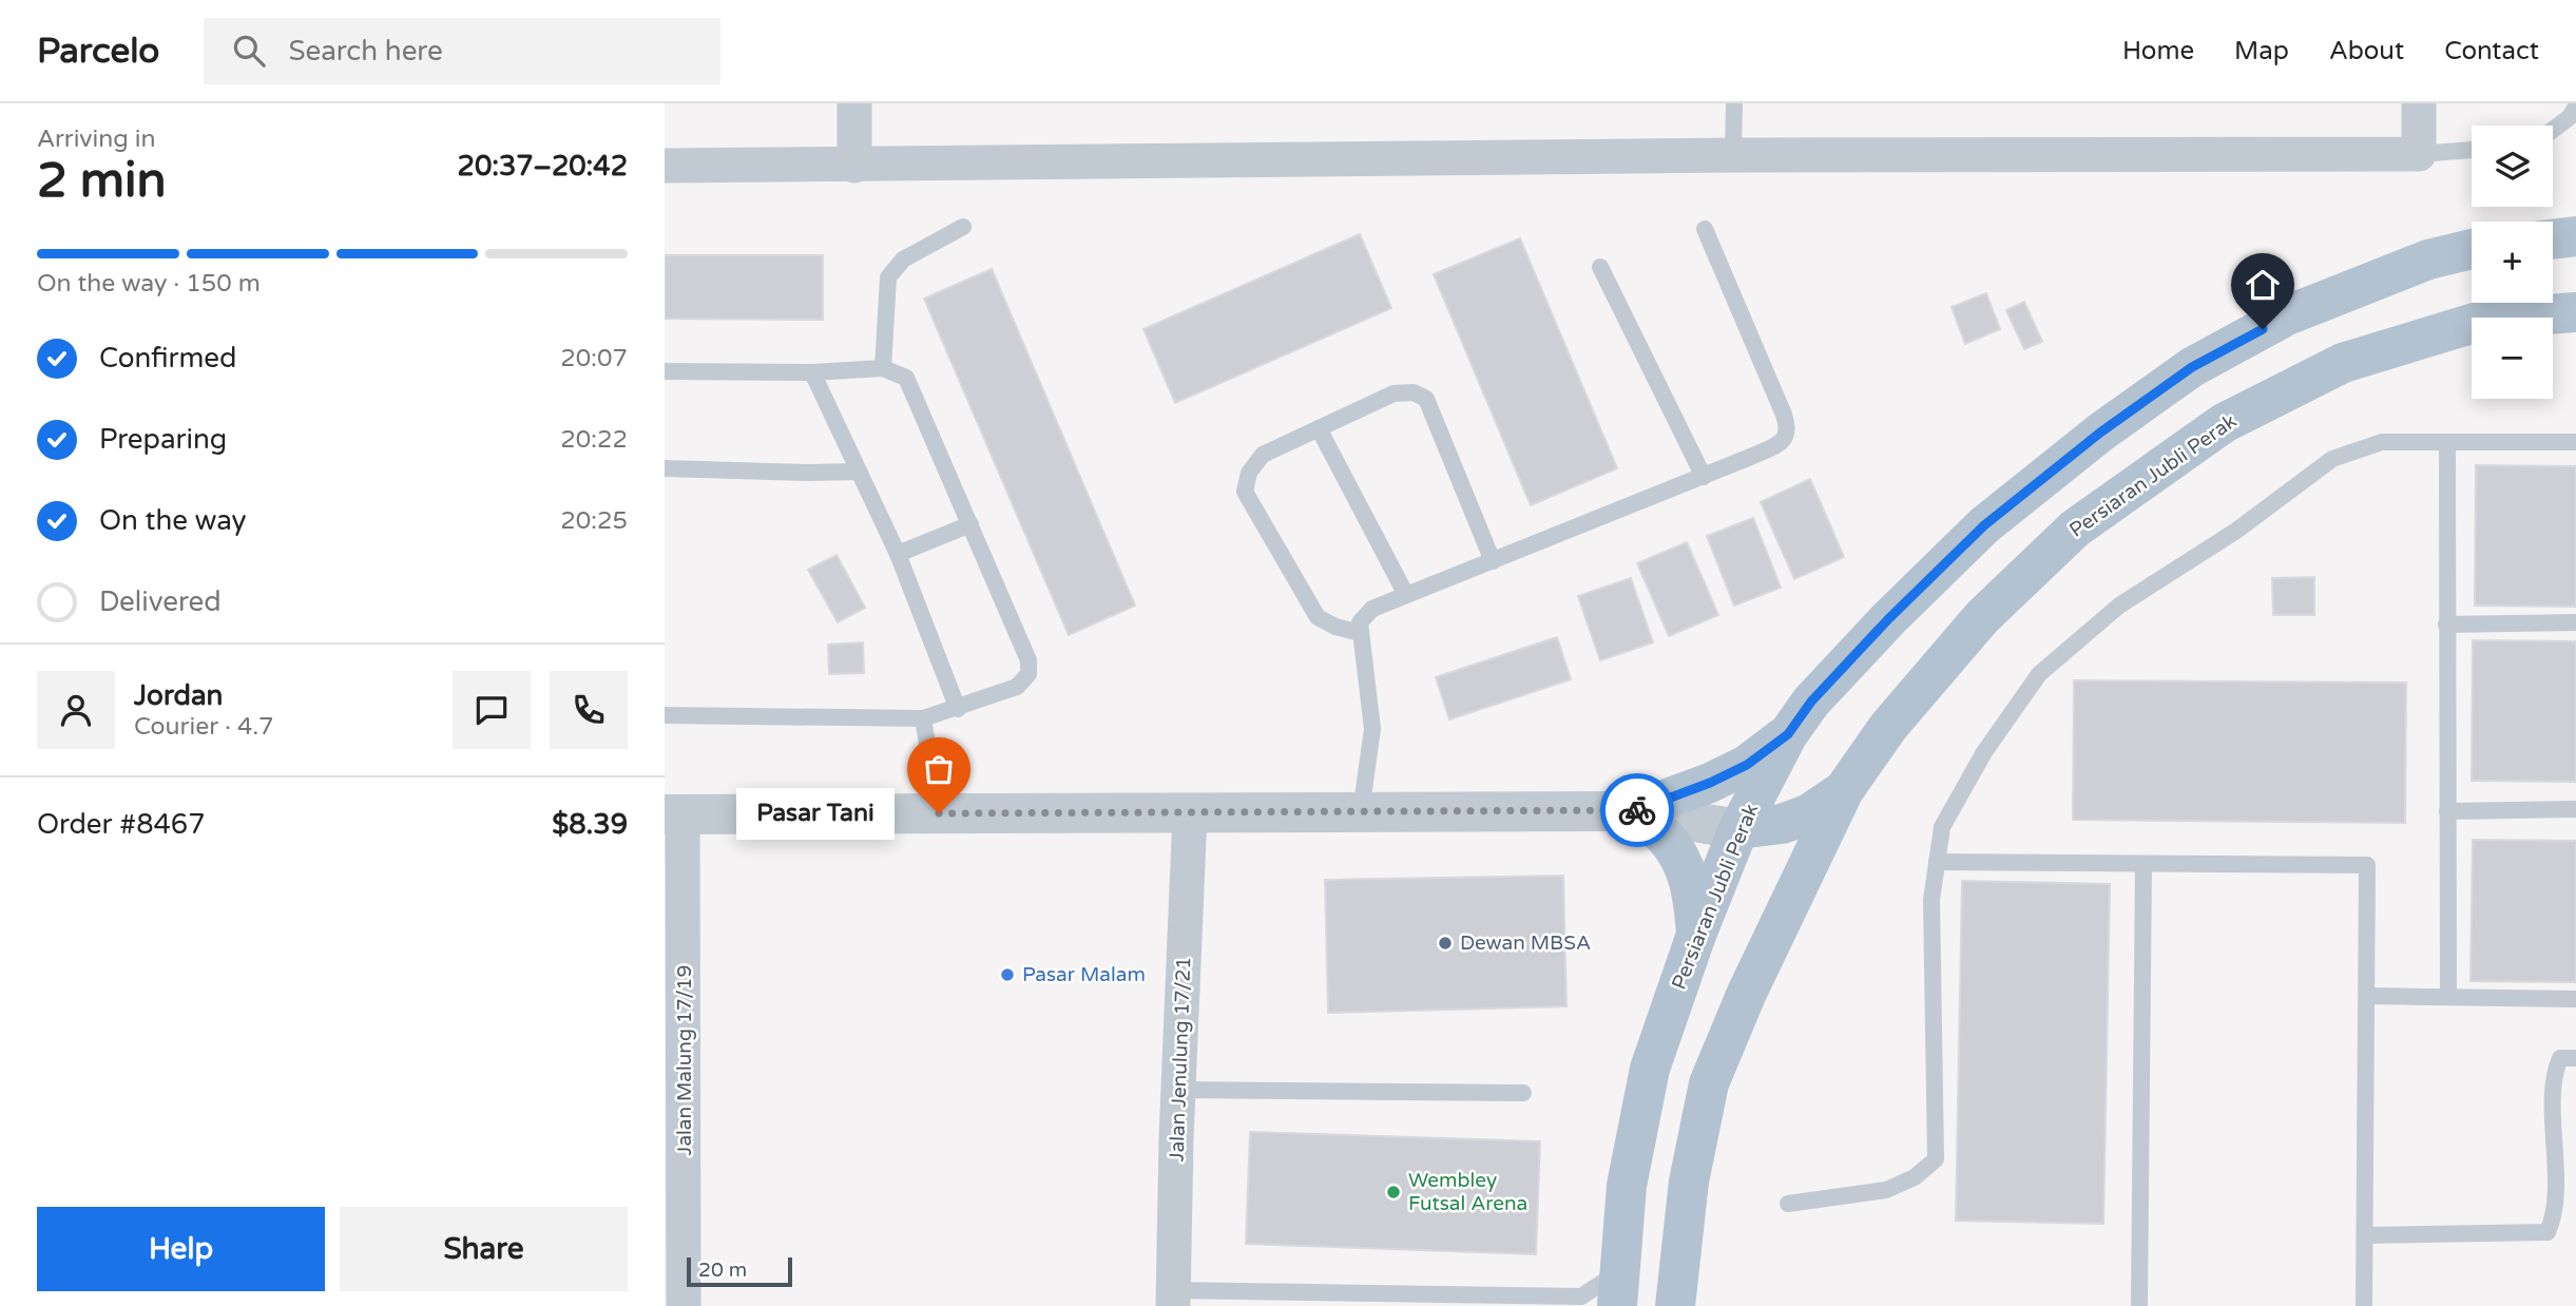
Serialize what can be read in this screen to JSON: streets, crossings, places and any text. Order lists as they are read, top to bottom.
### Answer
{
  "streets": {
    "main road": ["Persiaran Jubli Perak"],
    "street": ["Jalan Jenulung 17/21", "Jalan Malung 17/19"]
  },
  "places": [
    "Pasar Tani",
    "Dewan MBSA",
    "Pasar Malam",
    "Wembley Futsal Arena"
  ],
  "scale_bar": "20 m",
  "page": {
    "header": "Parcelo",
    "search": "Search here",
    "nav": [
      "Home",
      "Map",
      "About",
      "Contact"
    ],
    "heading": ["2 min", "Arriving in", "20:37–20:42"],
    "panel": [
      "Jordan",
      "Courier · 4.7",
      "Order #8467",
      "$8.39"
    ],
    "map_buttons": ["+", "−"],
    "bar": "On the way · 150 m",
    "list": [
      ["Confirmed", "20:07"],
      ["Preparing", "20:22"],
      ["On the way", "20:25"],
      "Delivered"
    ],
    "bubble": "Pasar Tani",
    "buttons": ["Help", "Share"],
    "scale": "20 m"
  }
}
